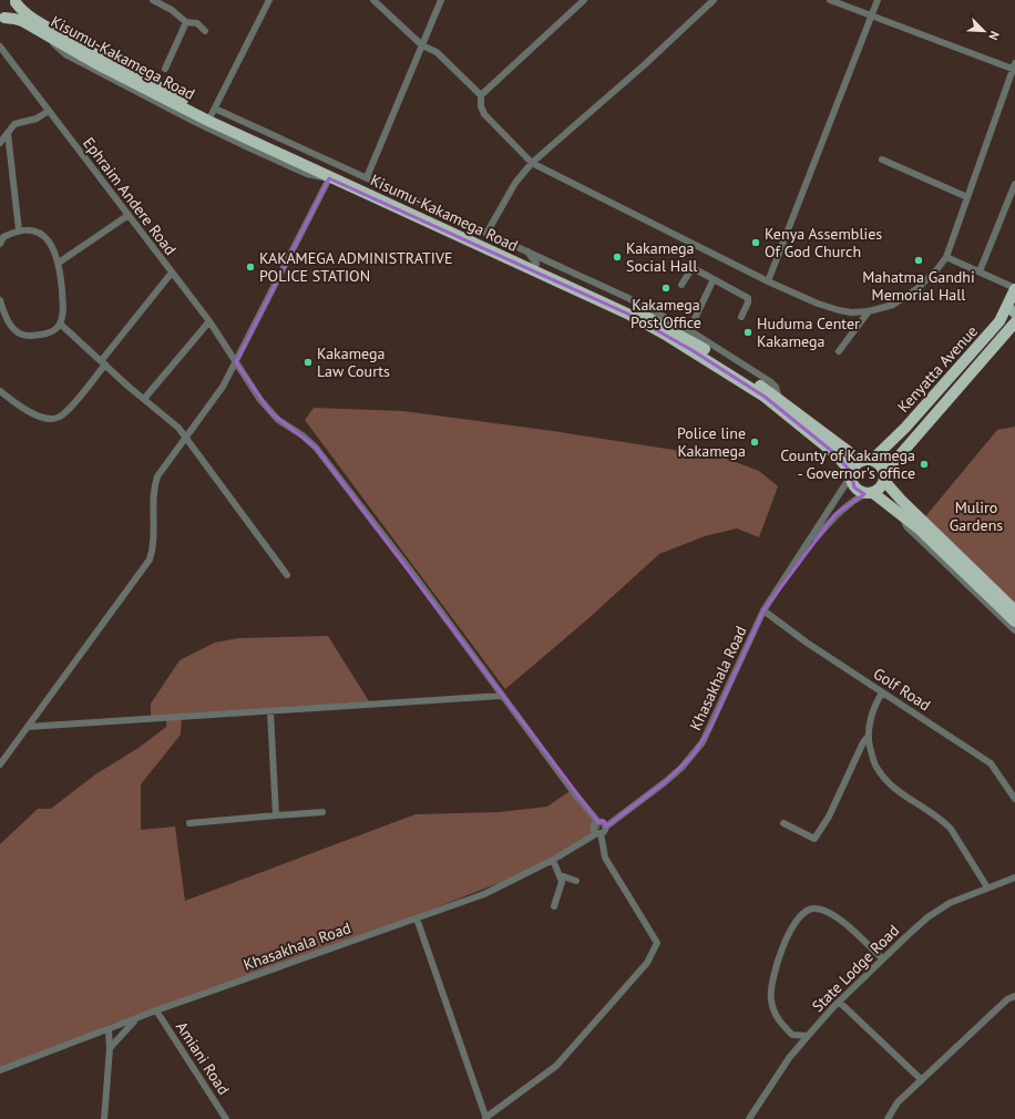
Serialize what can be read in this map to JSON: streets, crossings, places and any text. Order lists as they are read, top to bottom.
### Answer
{
  "streets": {
    "highway": ["Kisumu-Kakamega Road", "Kenyatta Avenue"],
    "street": [
      "Ephraim Andere Road",
      "Khasakhala Road",
      "Golf Road",
      "State Lodge Road",
      "Amiani Road"
    ]
  },
  "crossings": [
    ["Kisumu-Kakamega Road", "Kenyatta Avenue"],
    ["Ephraim Andere Road", "Khasakhala Road"],
    ["Khasakhala Road", "Golf Road"],
    ["Khasakhala Road", "Amiani Road"]
  ],
  "parks": ["Muliro Gardens"],
  "places": [
    "Kenya Assemblies Of God Church",
    "Kakamega Social Hall",
    "Mahatma Gandhi Memorial Hall",
    "KAKAMEGA ADMINISTRATIVE POLICE STATION",
    "Kakamega Post Office",
    "Huduma Center Kakamega",
    "Kakamega Law Courts",
    "Police line Kakamega",
    "County of Kakamega - Governor's office"
  ],
  "north": "bottom right"
}
